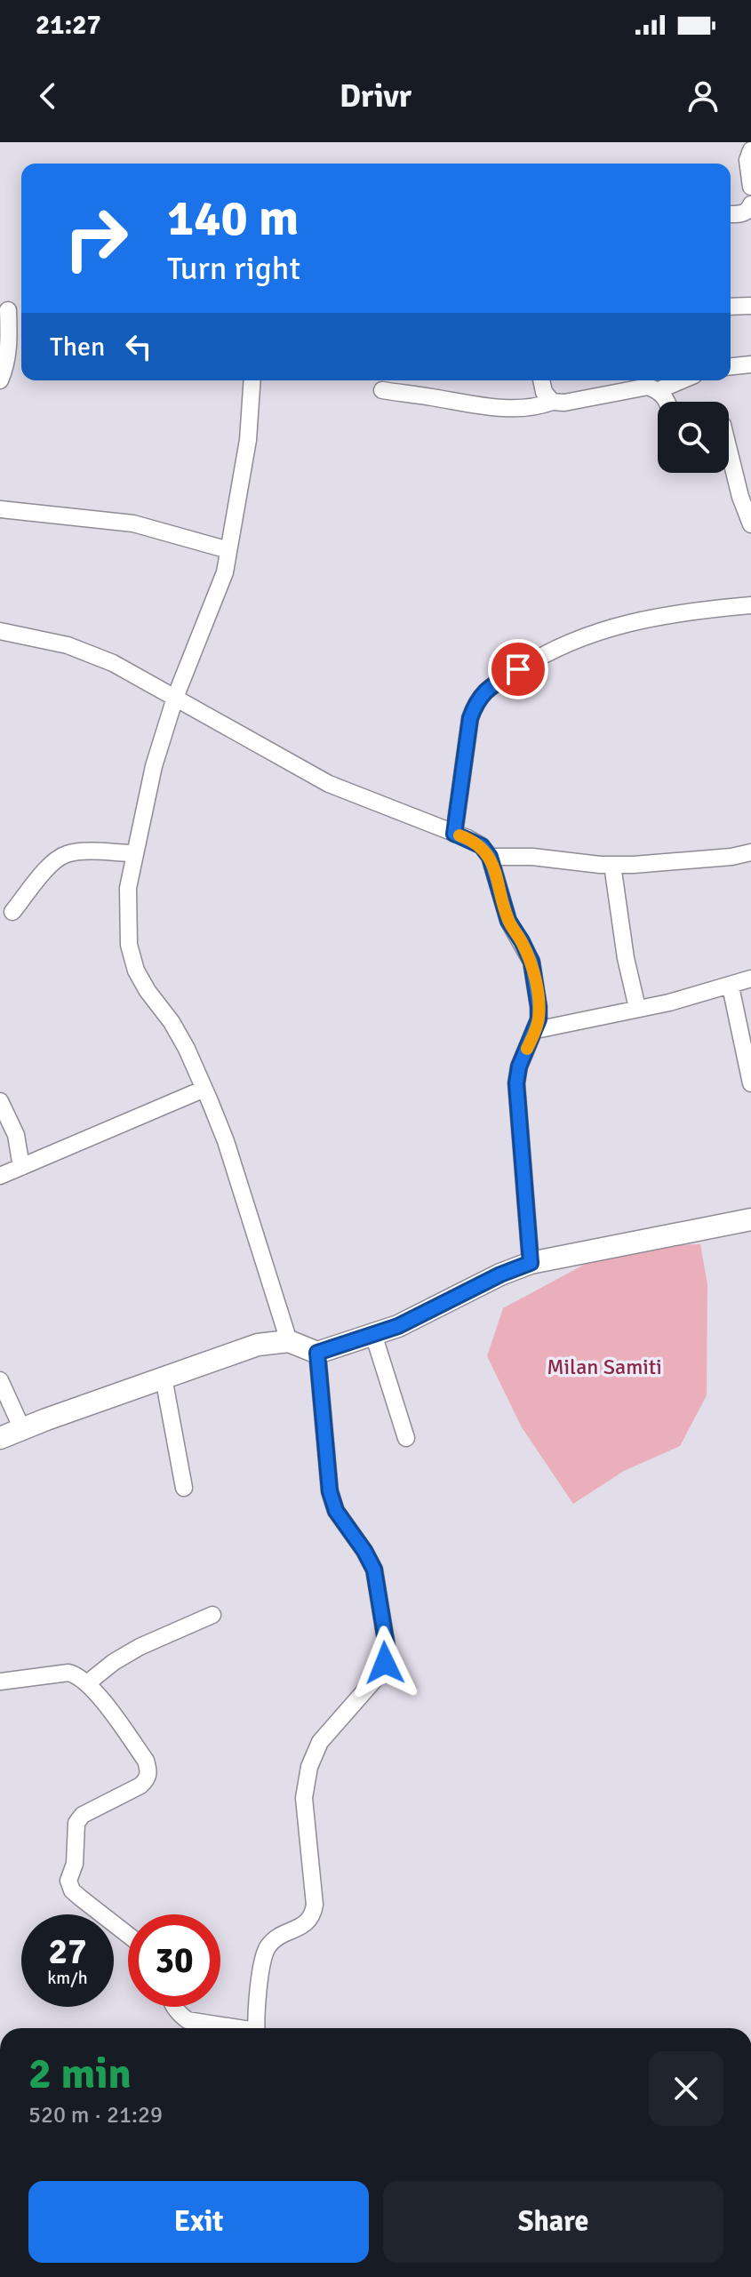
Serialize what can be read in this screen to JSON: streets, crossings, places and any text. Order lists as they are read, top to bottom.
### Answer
{
  "parks": ["Milan Samiti"],
  "page": {
    "status": "21:27",
    "header": "Drivr",
    "turn": ["140 m", "Turn right"],
    "then": "Then",
    "speed": "27 km/h",
    "limit": "30",
    "heading": ["2 min", "520 m · 21:29"],
    "buttons": ["Exit", "Share"]
  }
}
